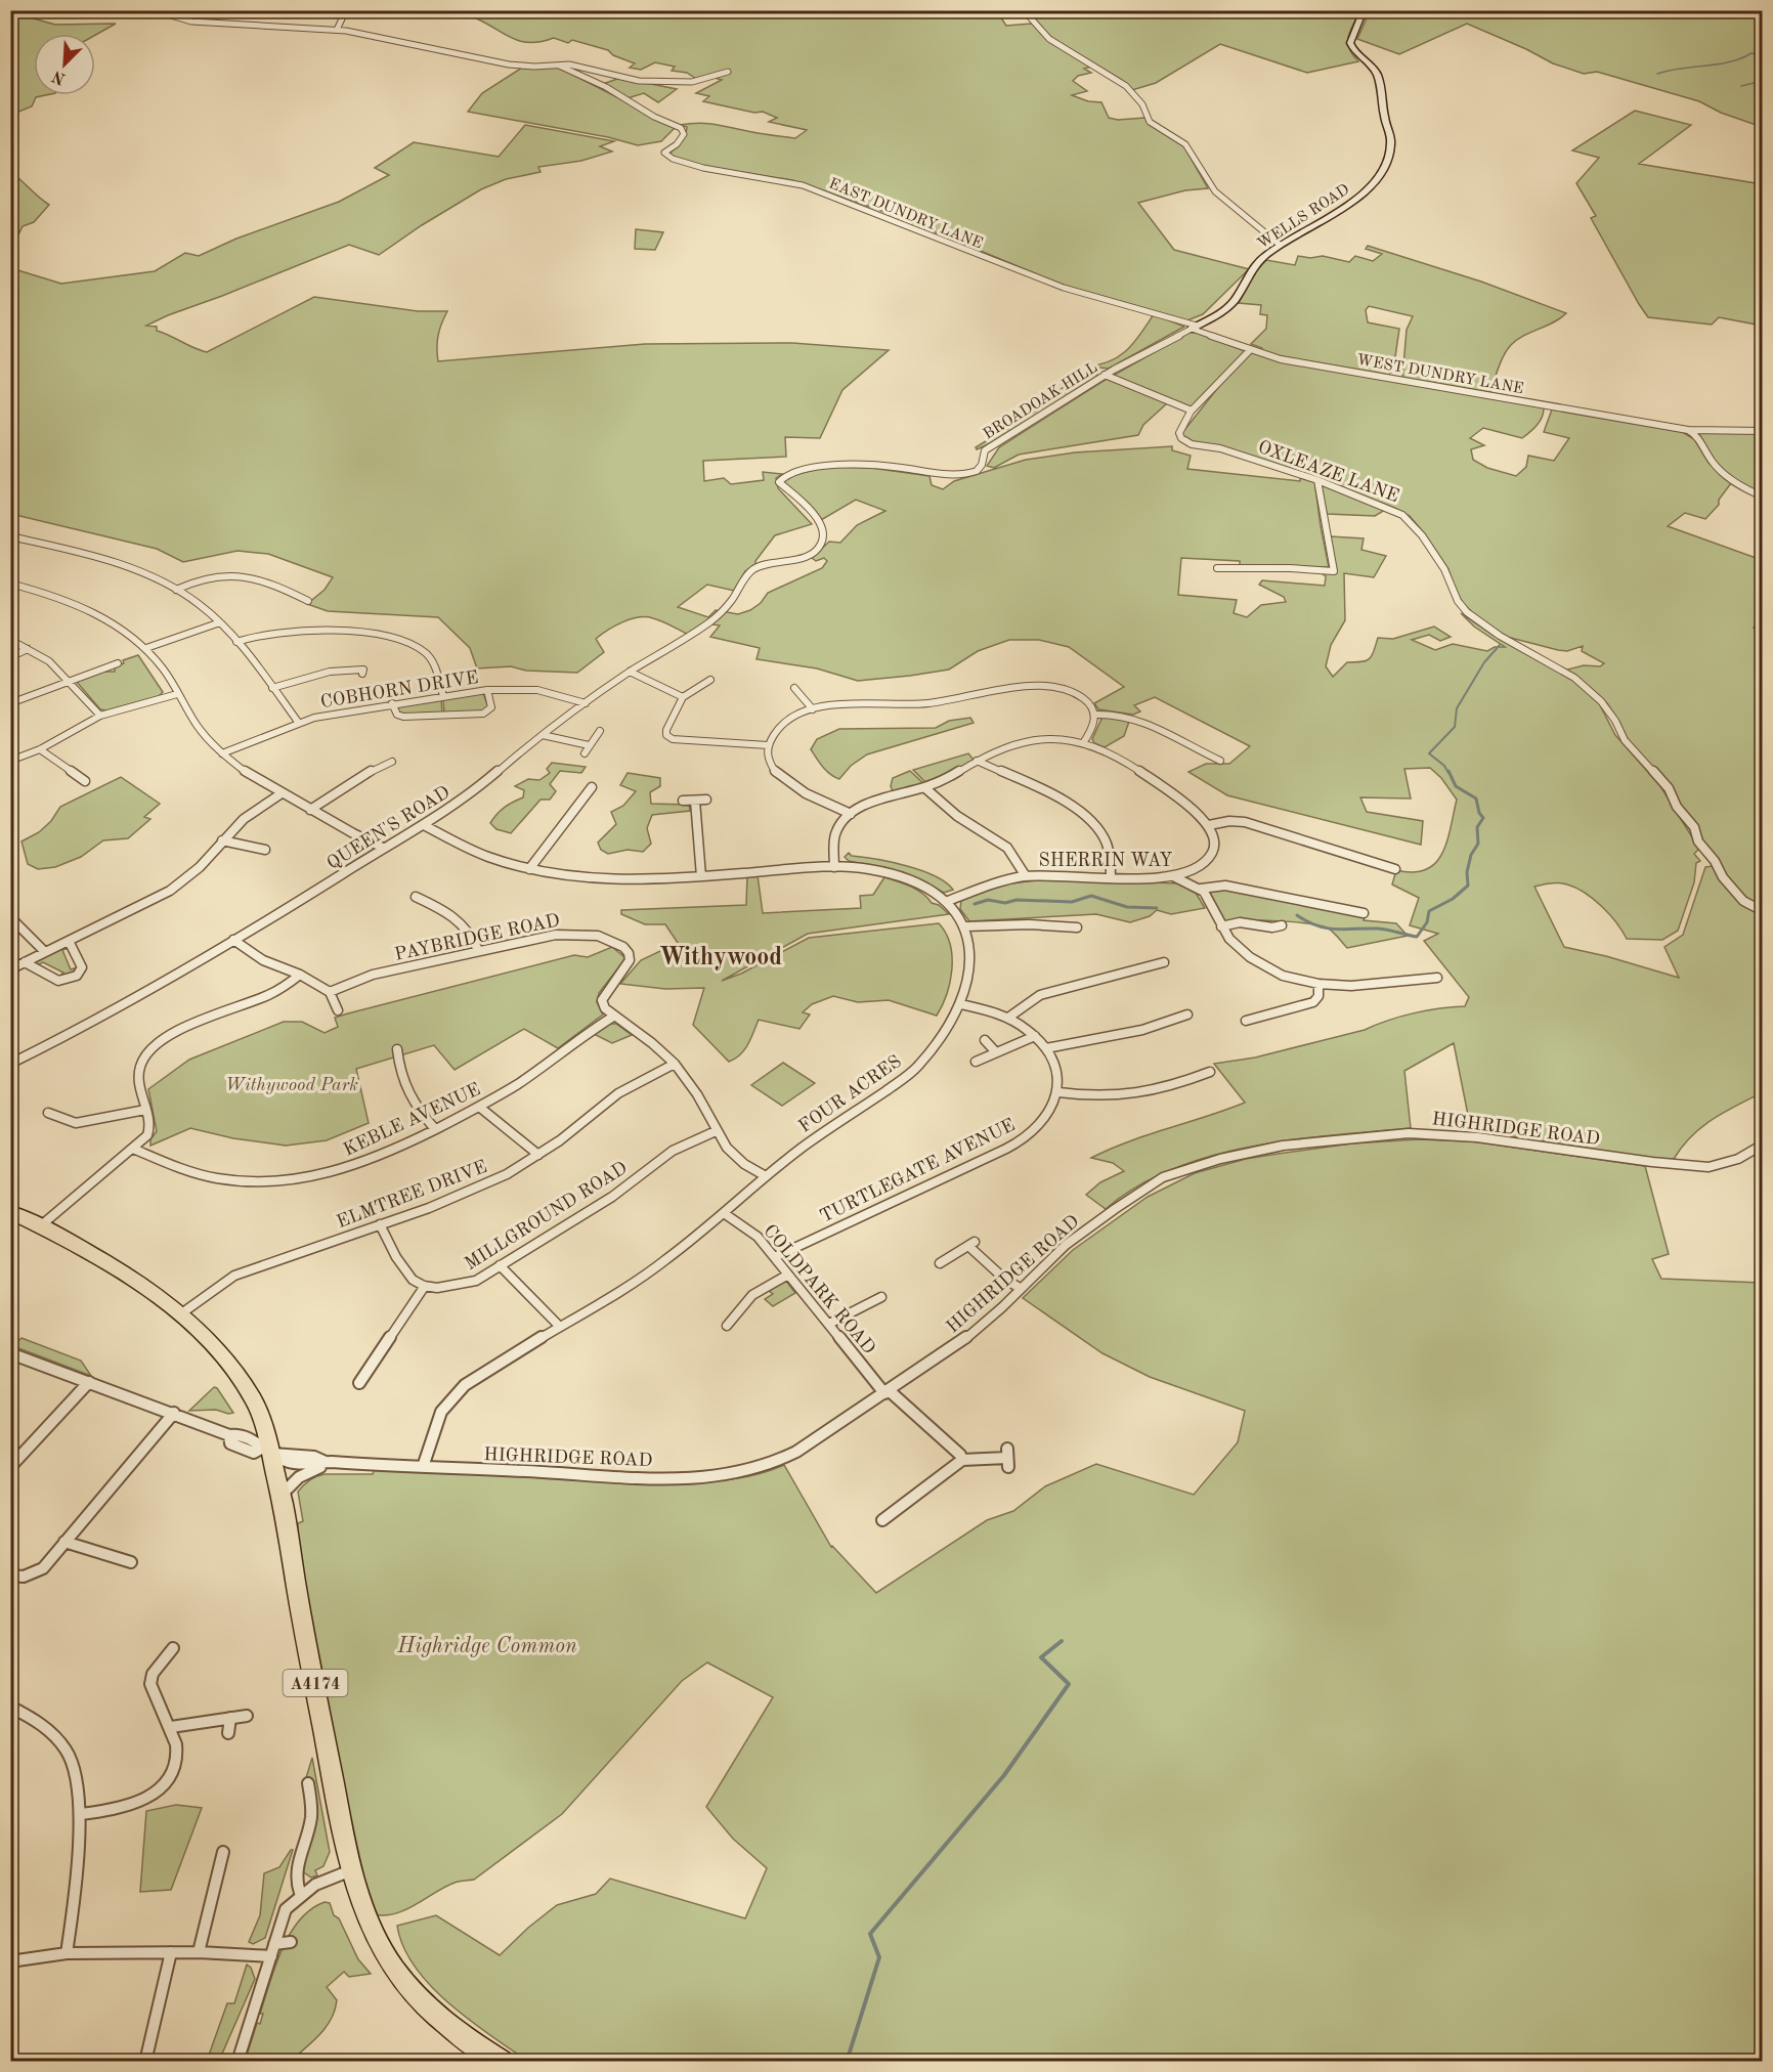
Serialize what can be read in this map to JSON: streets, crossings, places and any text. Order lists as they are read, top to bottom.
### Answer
{
  "streets": {
    "highway": ["A4174"],
    "street": [
      "EAST DUNDRY LANE",
      "WELLS ROAD",
      "WEST DUNDRY LANE",
      "BROADOAK HILL",
      "OXLEAZE LANE",
      "COBHORN DRIVE",
      "QUEEN'S ROAD",
      "SHERRIN WAY",
      "PAYBRIDGE ROAD",
      "FOUR ACRES",
      "KEBLE AVENUE",
      "HIGHRIDGE ROAD",
      "TURTLEGATE AVENUE",
      "ELMTREE DRIVE",
      "MILLGROUND ROAD",
      "COLDPARK ROAD"
    ]
  },
  "crossings": [
    ["EAST DUNDRY LANE", "WELLS ROAD"],
    ["EAST DUNDRY LANE", "WEST DUNDRY LANE"],
    ["EAST DUNDRY LANE", "BROADOAK HILL"],
    ["WELLS ROAD", "WEST DUNDRY LANE"],
    ["WELLS ROAD", "BROADOAK HILL"],
    ["WEST DUNDRY LANE", "BROADOAK HILL"],
    ["WEST DUNDRY LANE", "OXLEAZE LANE"],
    ["BROADOAK HILL", "QUEEN'S ROAD"],
    ["COBHORN DRIVE", "QUEEN'S ROAD"],
    ["QUEEN'S ROAD", "FOUR ACRES"],
    ["SHERRIN WAY", "FOUR ACRES"],
    ["FOUR ACRES", "HIGHRIDGE ROAD"],
    ["FOUR ACRES", "COLDPARK ROAD"],
    ["HIGHRIDGE ROAD", "COLDPARK ROAD"],
    ["HIGHRIDGE ROAD", "A4174"],
    ["TURTLEGATE AVENUE", "COLDPARK ROAD"],
    ["ELMTREE DRIVE", "A4174"]
  ],
  "districts": ["Withywood"],
  "parks": ["Withywood Park", "Highridge Common"],
  "north": "bottom left"
}
